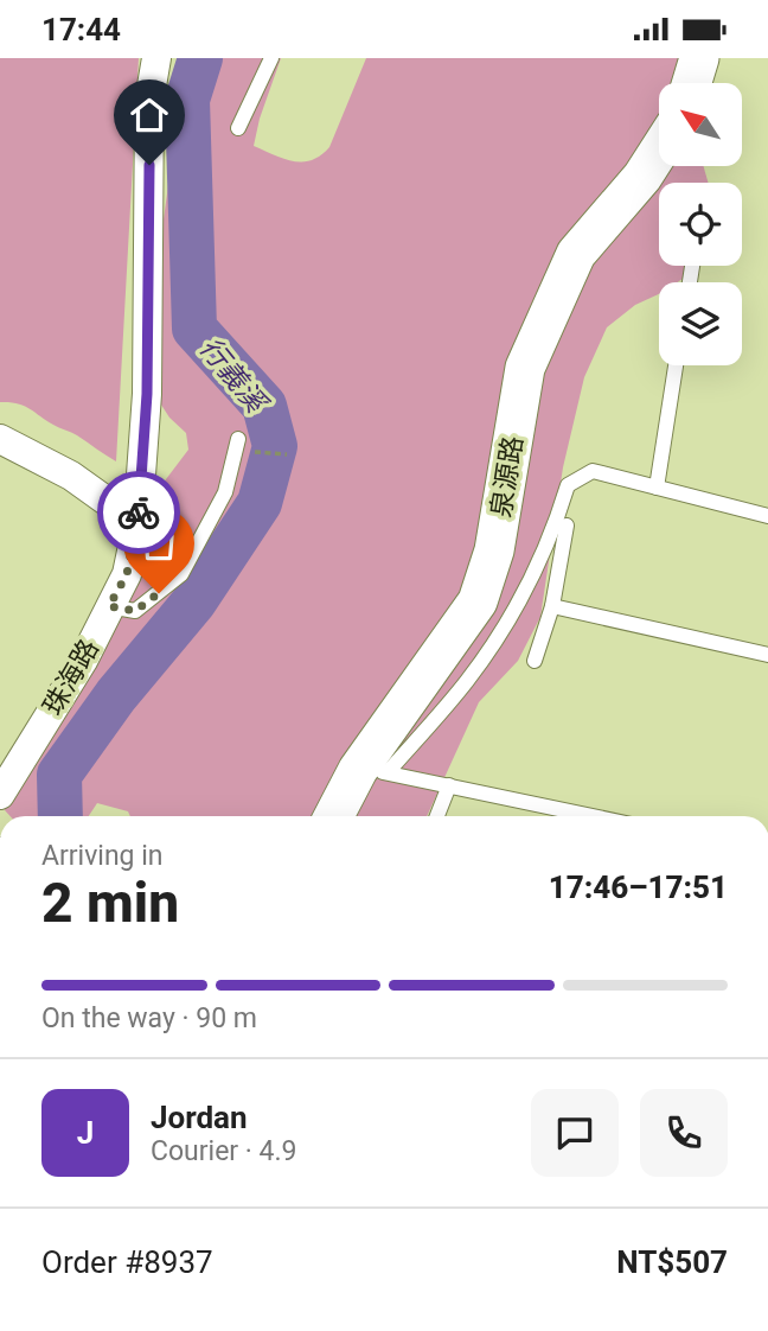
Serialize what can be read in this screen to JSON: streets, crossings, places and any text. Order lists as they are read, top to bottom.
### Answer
{
  "streets": {
    "street": ["泉源路", "珠海路"]
  },
  "water": ["行義溪"],
  "north": "top left",
  "page": {
    "status": "17:44",
    "heading": ["2 min", "Arriving in", "17:46–17:51"],
    "panel": [
      "Jordan",
      "Courier · 4.9",
      "Order #8937",
      "NT$507"
    ],
    "bar": "On the way · 90 m",
    "round": "J"
  }
}
